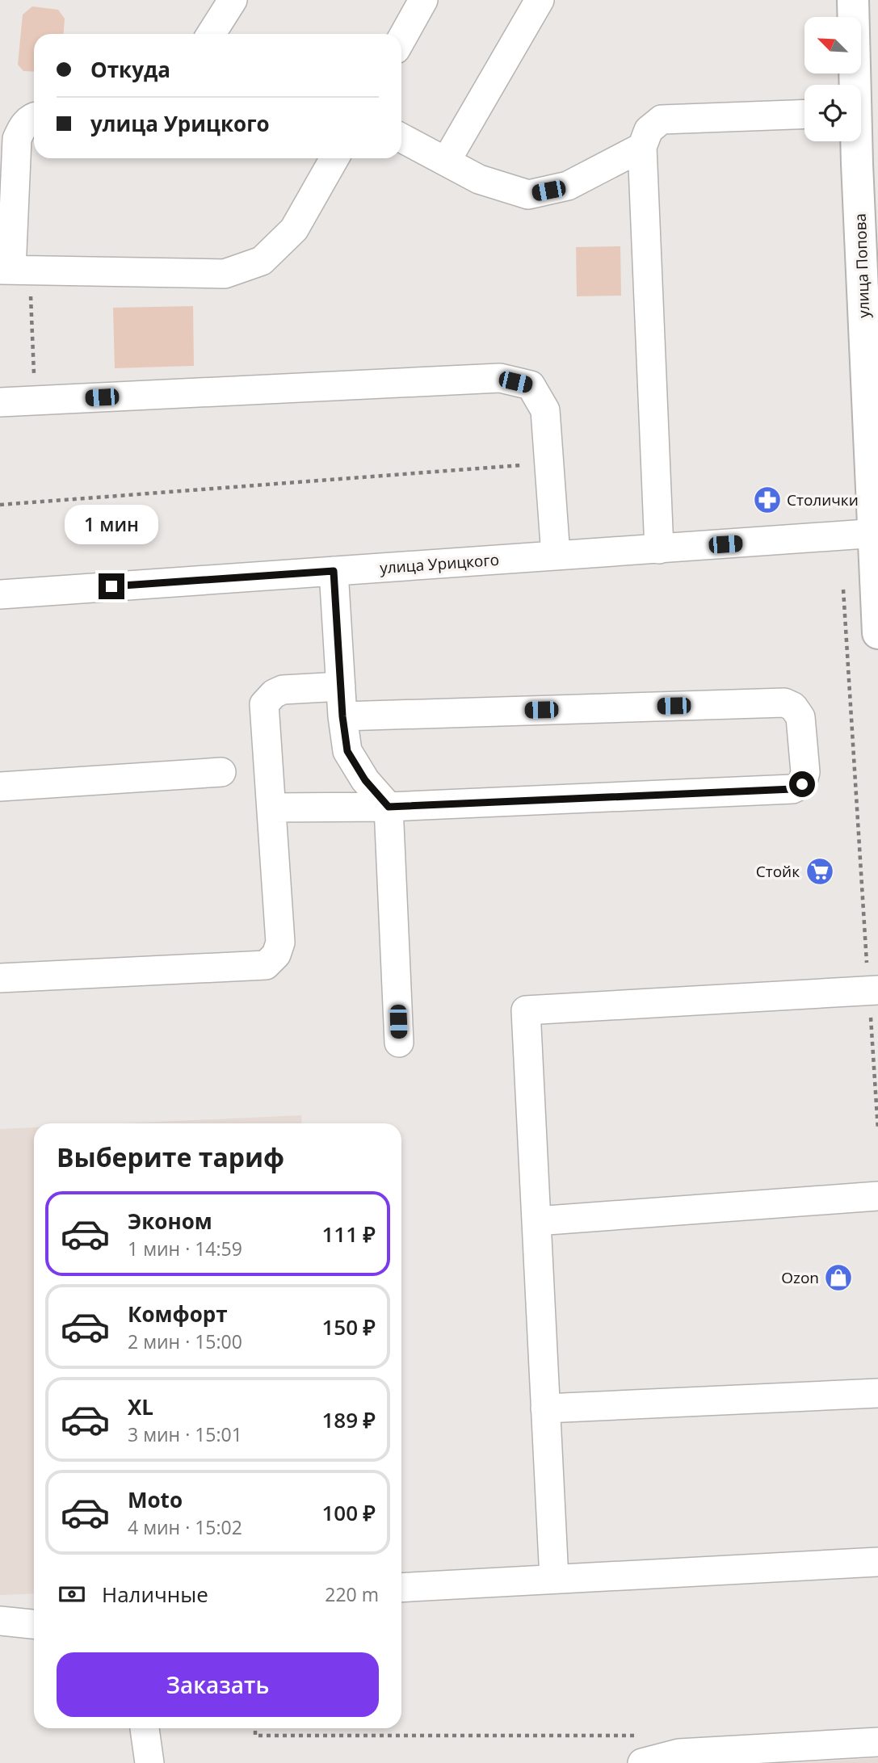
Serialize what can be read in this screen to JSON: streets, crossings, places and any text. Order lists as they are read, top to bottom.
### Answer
{
  "streets": {
    "main road": ["улица Попова"],
    "street": ["улица Урицкого"]
  },
  "crossings": [
    ["улица Попова", "улица Урицкого"]
  ],
  "places": {
    "pharmacy": ["Столички"],
    "supermarket": ["Стойк"],
    "shop": ["Ozon"]
  },
  "north": "top left",
  "page": {
    "banner": ["Откуда", "улица Урицкого"],
    "bubble": "1 мин",
    "heading": "Выберите тариф",
    "list": [
      {
        "name": "Эконом",
        "note": "1 мин · 14:59",
        "value": "111 ₽"
      },
      {
        "name": "Комфорт",
        "note": "2 мин · 15:00",
        "value": "150 ₽"
      },
      {
        "name": "XL",
        "note": "3 мин · 15:01",
        "value": "189 ₽"
      },
      {
        "name": "Moto",
        "note": "4 мин · 15:02",
        "value": "100 ₽"
      }
    ],
    "pay": ["Наличные", "220 m"],
    "buttons": "Заказать"
  }
}
